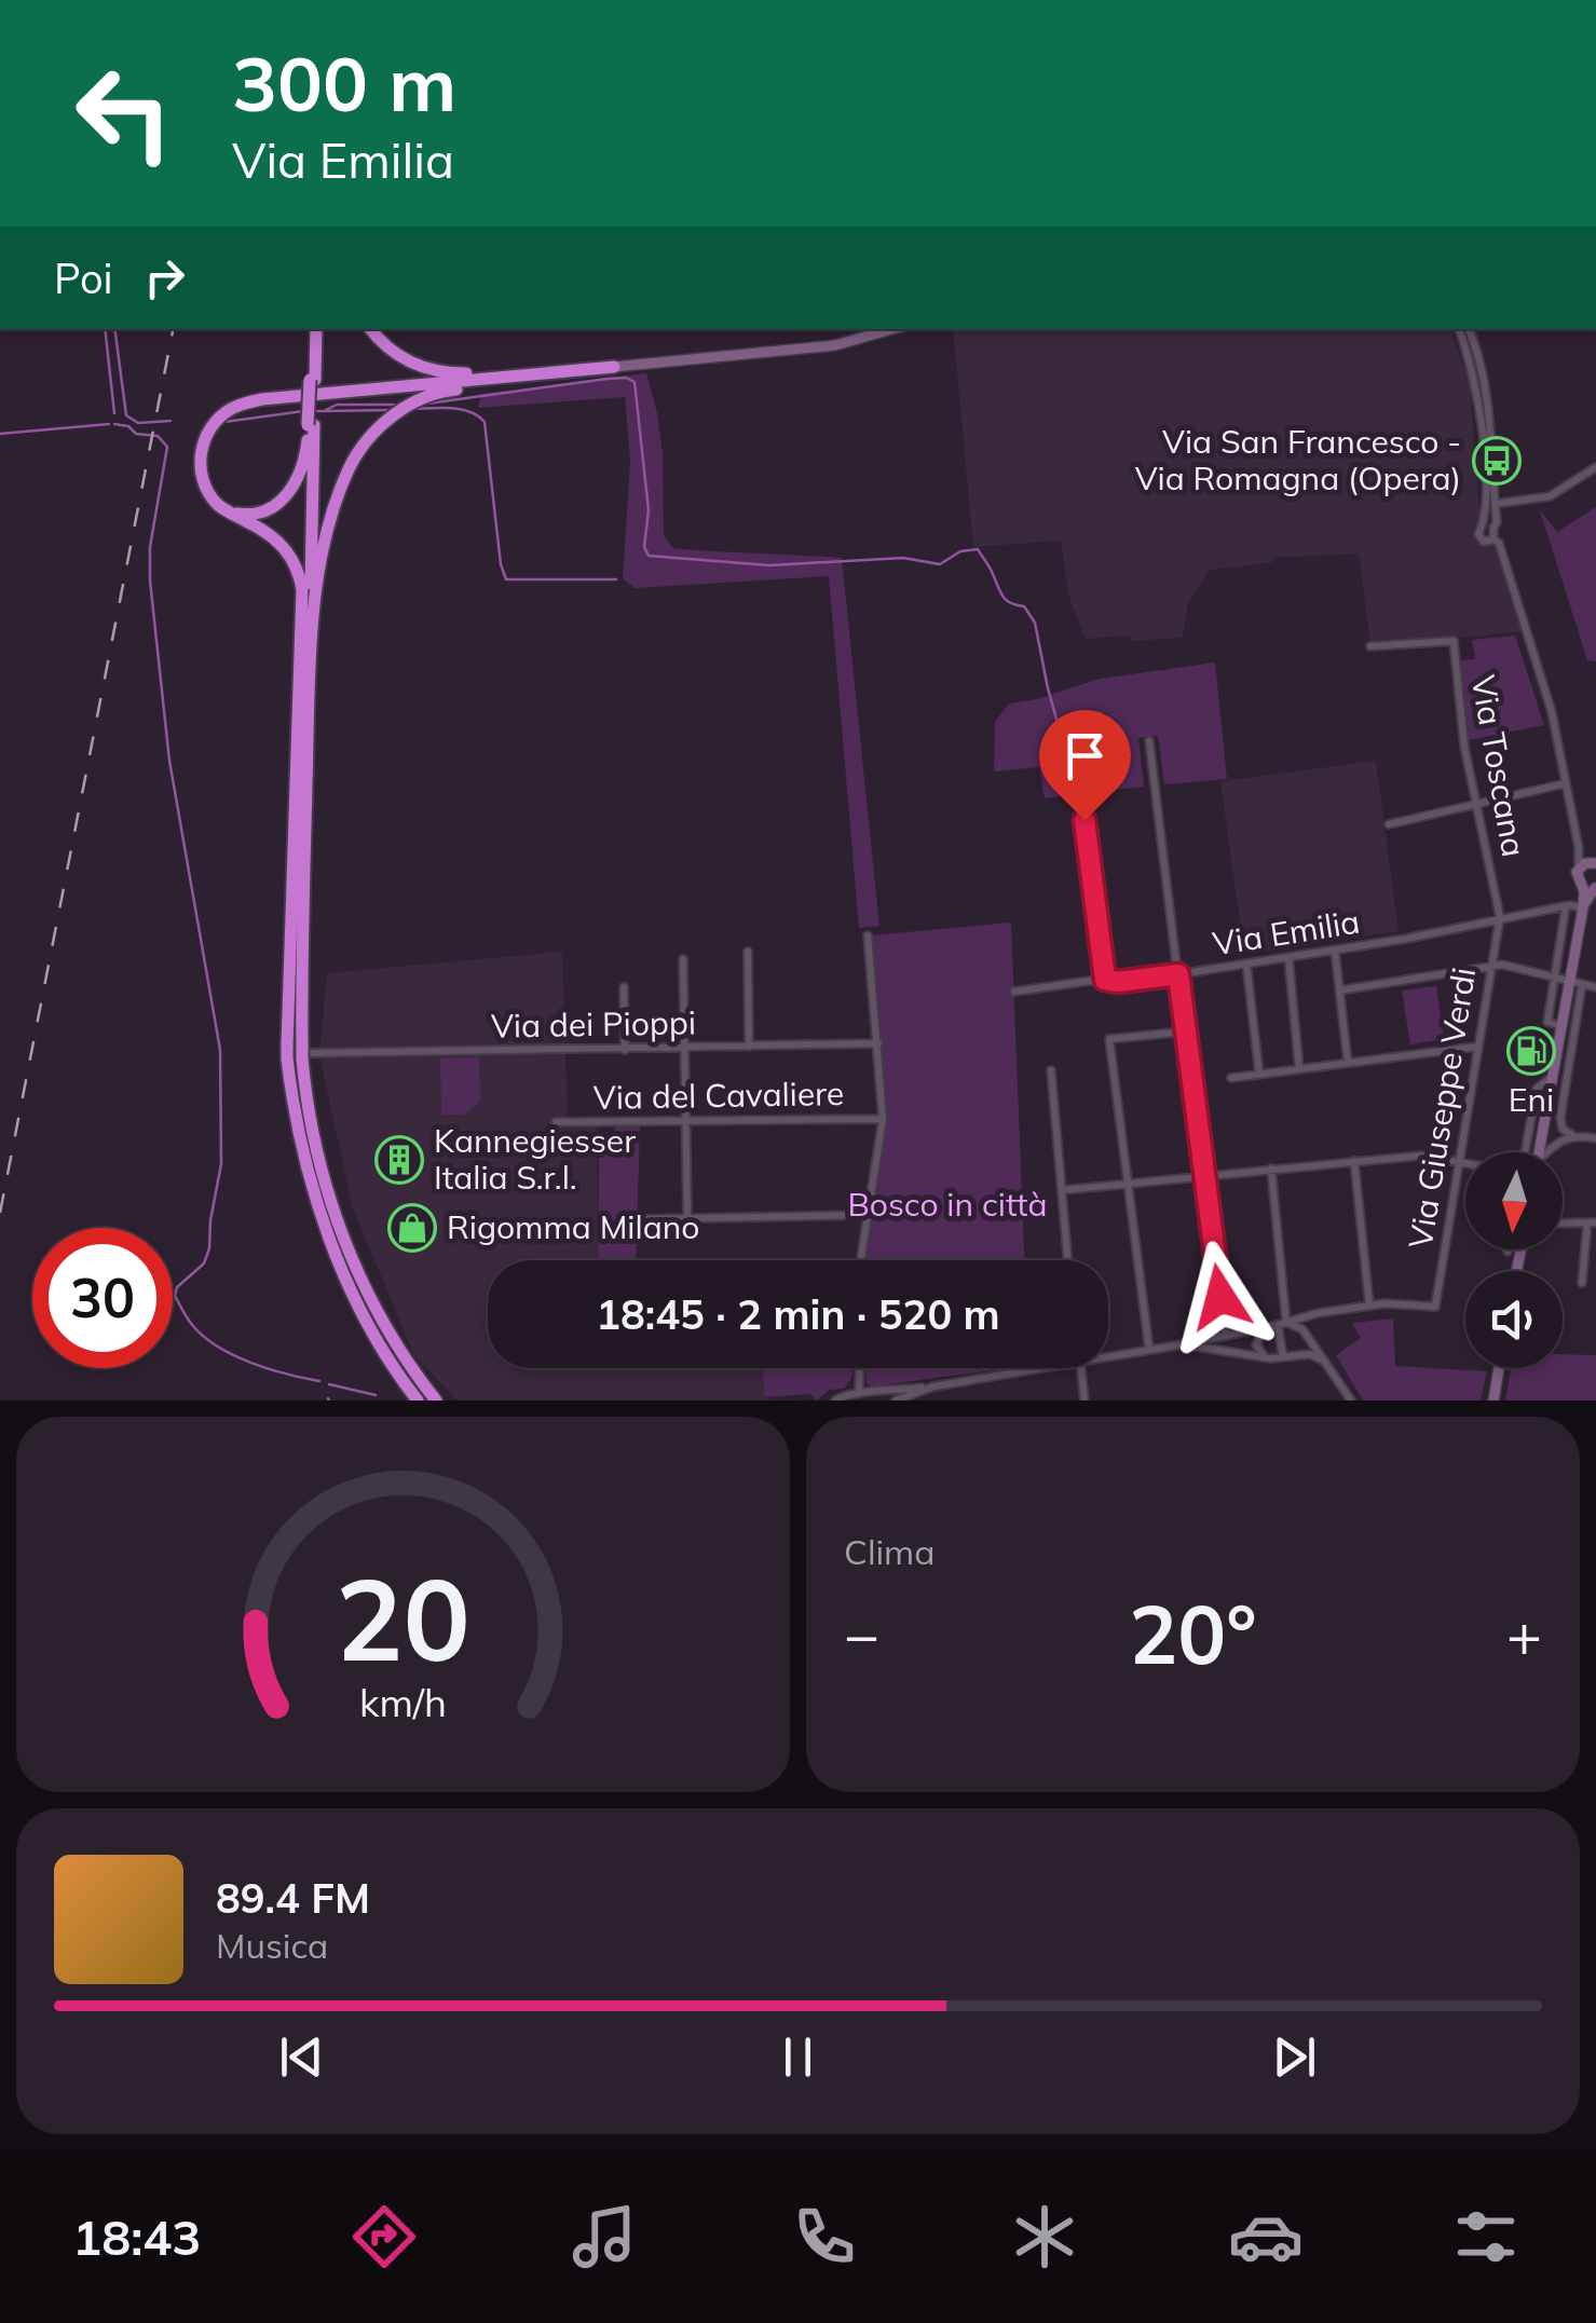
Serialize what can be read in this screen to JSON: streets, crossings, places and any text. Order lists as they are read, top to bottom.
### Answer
{
  "streets": {
    "street": [
      "Via Toscana",
      "Via Emilia",
      "Via dei Pioppi",
      "Via del Cavaliere",
      "Via Giuseppe Verdi"
    ]
  },
  "crossings": [
    ["Via Toscana", "Via Emilia"],
    ["Via Toscana", "Via Giuseppe Verdi"],
    ["Via Emilia", "Via Giuseppe Verdi"]
  ],
  "parks": ["Bosco in città"],
  "places": {
    "bus stop": ["Via San Francesco - Via Romagna (Opera)"],
    "fuel station": ["Eni"],
    "building": ["Kannegiesser Italia S.r.l."],
    "shop": ["Rigomma Milano"]
  },
  "north": "bottom",
  "page": {
    "turn": ["300 m", "Via Emilia"],
    "then": "Poi",
    "limit": "30",
    "trip": "18:45 · 2 min · 520 m",
    "tile": "Clima",
    "heat": ["−", "20°", "+"],
    "song": ["89.4 FM", "Musica"],
    "tabs": "18:43",
    "gauge": ["20", "km/h"]
  }
}
